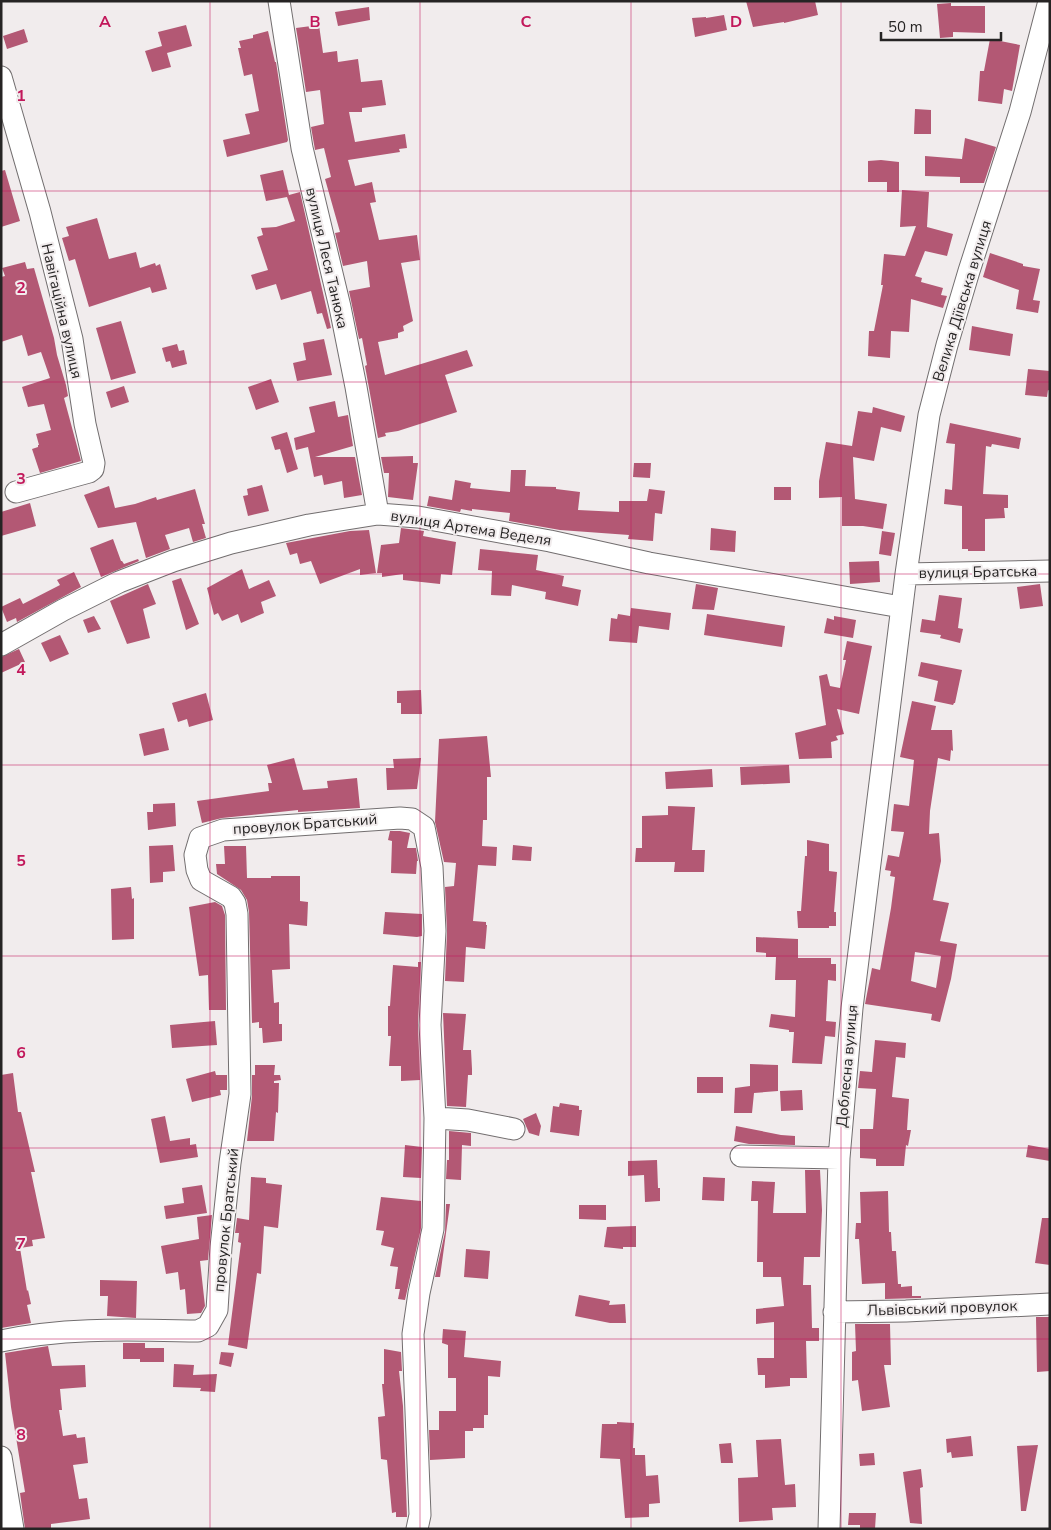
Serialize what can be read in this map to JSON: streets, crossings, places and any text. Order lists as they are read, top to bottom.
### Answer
{
  "streets": {
    "street": [
      "вулиця Леся Танюка",
      "Велика Діївська вулиця",
      "Навігаційна вулиця",
      "вулиця Артема Веделя",
      "вулиця Братська",
      "провулок Братський",
      "Доблесна вулиця",
      "Львівський провулок"
    ]
  },
  "crossings": [
    ["вулиця Леся Танюка", "вулиця Артема Веделя"],
    ["Велика Діївська вулиця", "вулиця Артема Веделя"],
    ["Велика Діївська вулиця", "вулиця Братська"],
    ["Велика Діївська вулиця", "Доблесна вулиця"],
    ["вулиця Артема Веделя", "Доблесна вулиця"],
    ["Доблесна вулиця", "Львівський провулок"]
  ],
  "scale_bar": "50 m",
  "grid": {
    "columns": [
      "A",
      "B",
      "C",
      "D"
    ],
    "rows": [
      "1",
      "2",
      "3",
      "4",
      "5",
      "6",
      "7",
      "8"
    ]
  }
}
